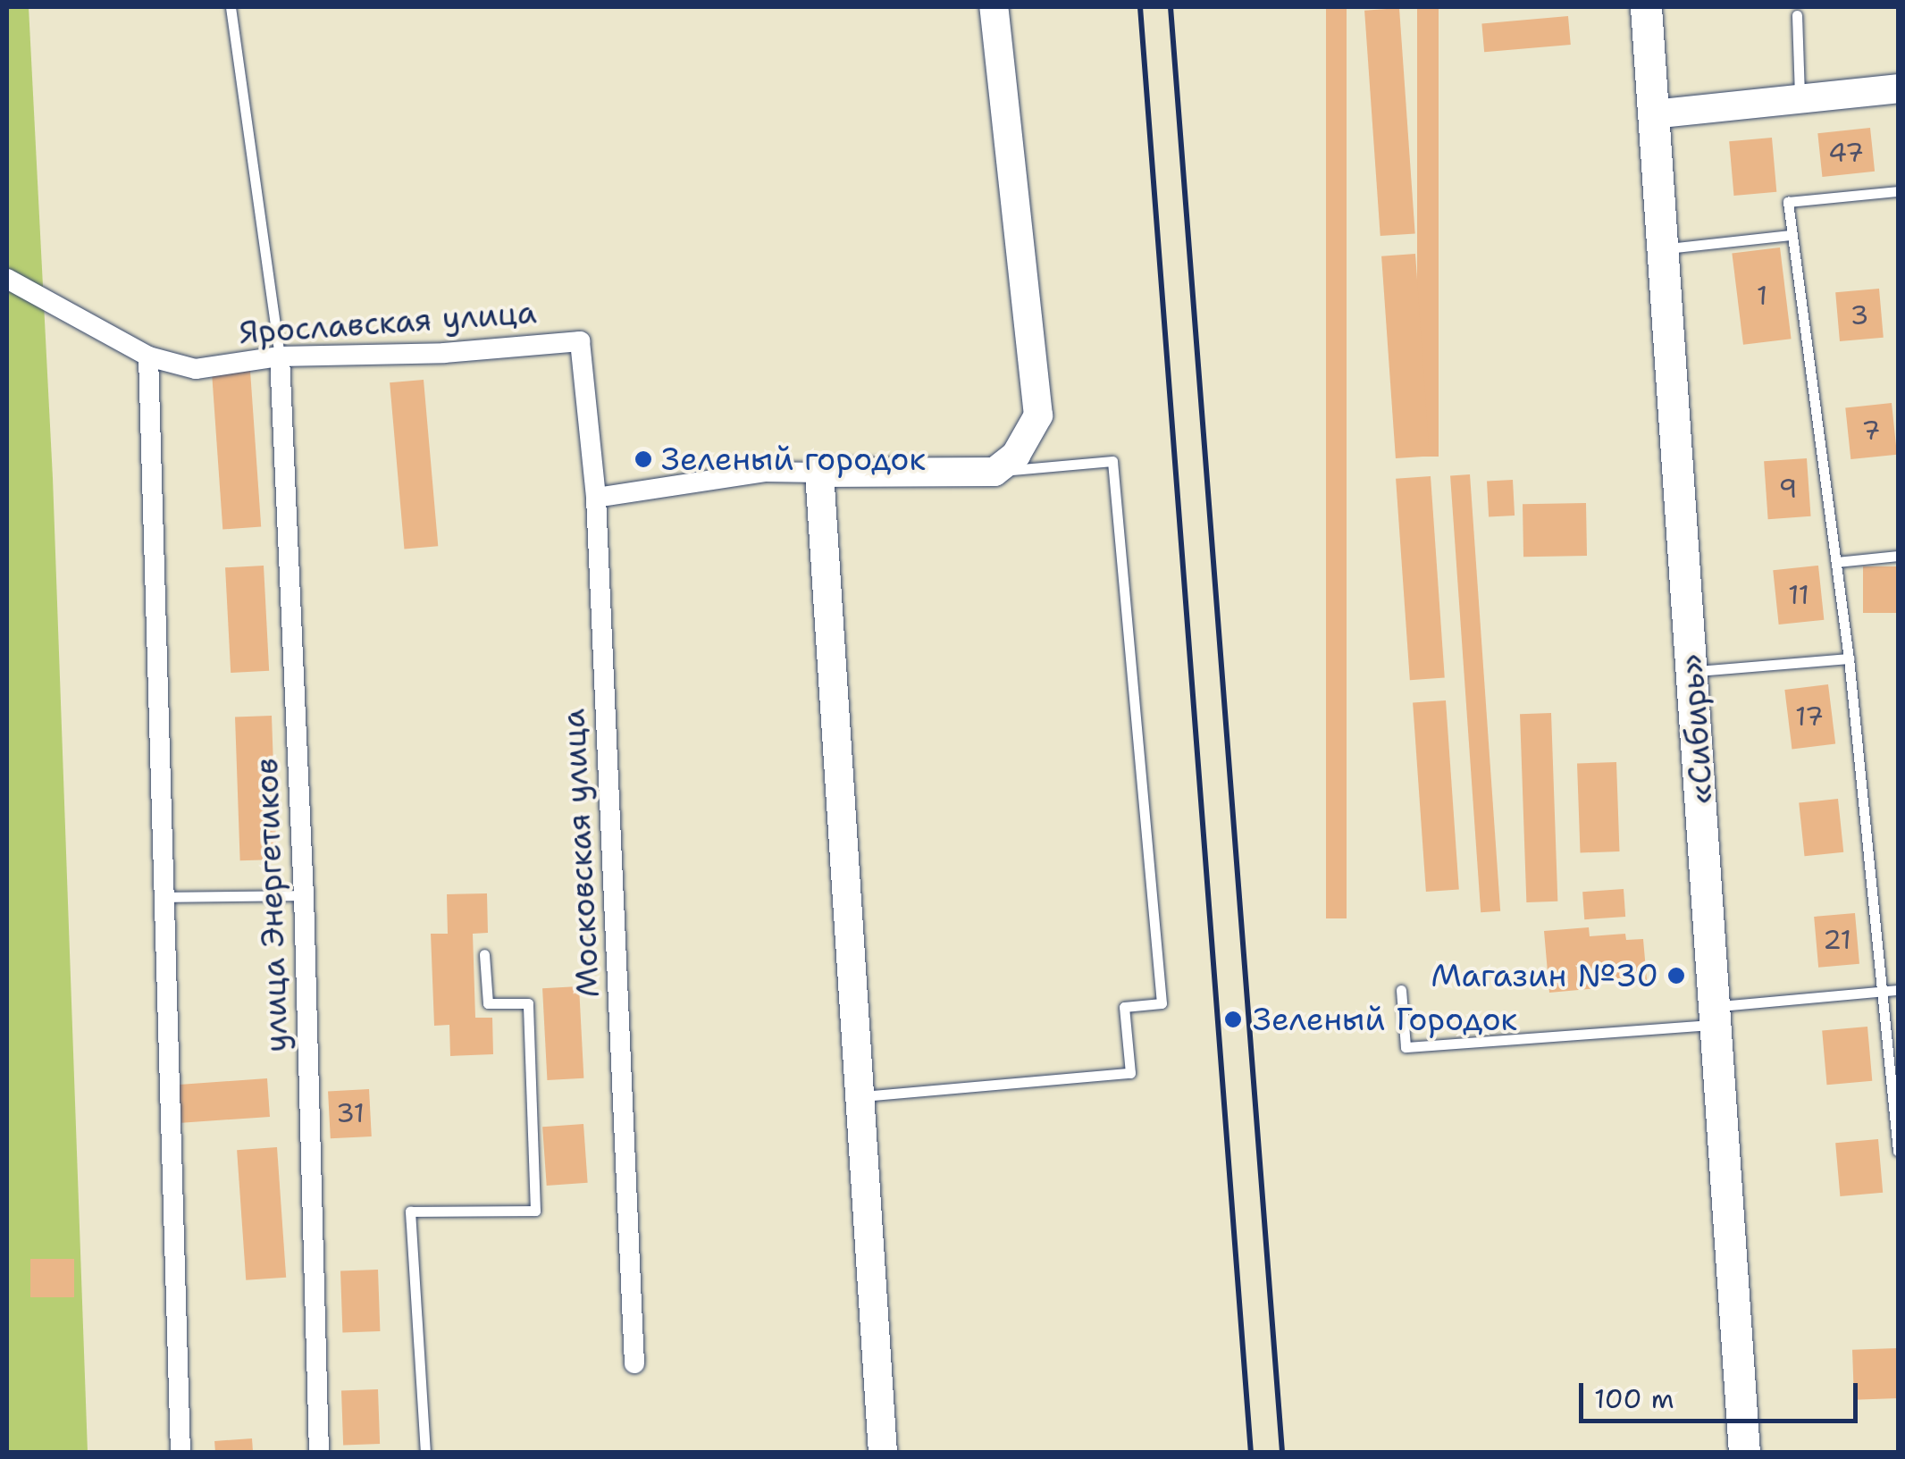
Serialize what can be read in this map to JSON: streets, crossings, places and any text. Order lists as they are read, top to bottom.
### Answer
{
  "streets": {
    "main road": ["«Сибирь»"],
    "street": ["Ярославская улица", "Московская улица", "улица Энергетиков"]
  },
  "crossings": [
    ["Ярославская улица", "Московская улица"],
    ["Ярославская улица", "улица Энергетиков"]
  ],
  "places": ["Зеленый городок", "Магазин №30", "Зеленый Городок"],
  "house_numbers": [
    "47",
    "1",
    "3",
    "7",
    "9",
    "11",
    "17",
    "21",
    "31"
  ],
  "scale_bar": "100 m"
}
